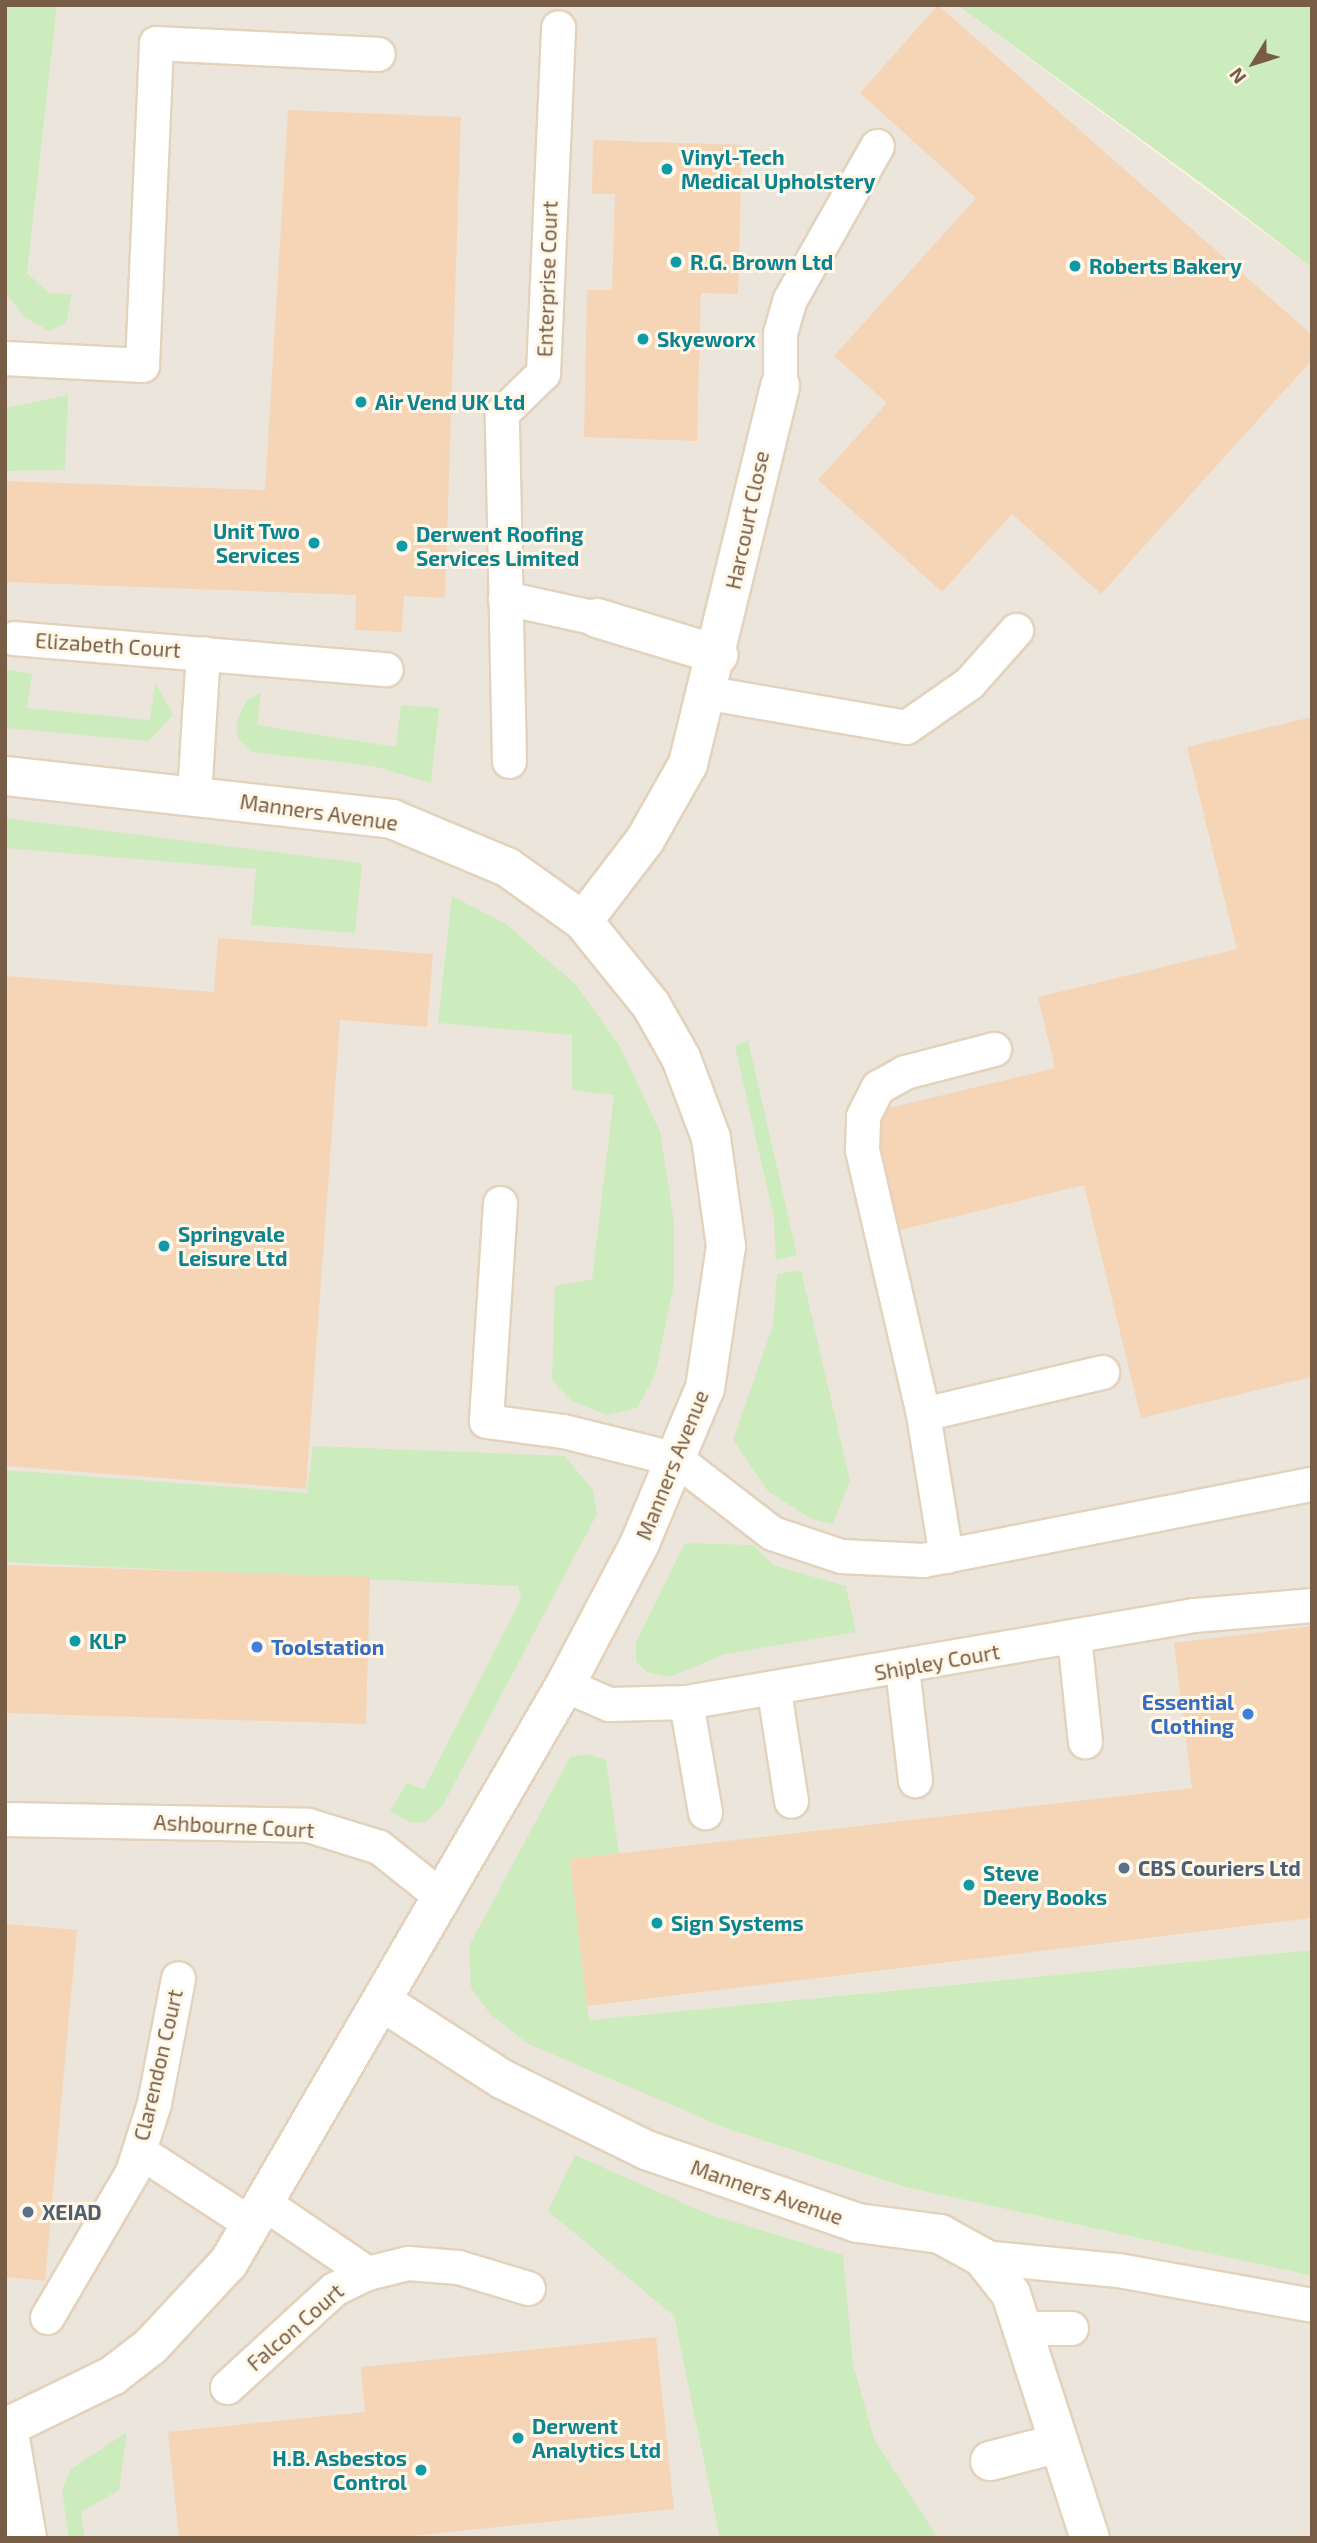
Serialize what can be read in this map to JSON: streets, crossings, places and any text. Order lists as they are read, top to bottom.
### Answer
{
  "streets": {
    "street": ["Harcourt Close", "Manners Avenue"],
    "lane": [
      "Enterprise Court",
      "Elizabeth Court",
      "Shipley Court",
      "Ashbourne Court",
      "Clarendon Court",
      "Falcon Court"
    ]
  },
  "crossings": [
    ["Harcourt Close", "Manners Avenue"],
    ["Elizabeth Court", "Manners Avenue"],
    ["Manners Avenue", "Shipley Court"],
    ["Manners Avenue", "Ashbourne Court"],
    ["Manners Avenue", "Clarendon Court"],
    ["Manners Avenue", "Falcon Court"],
    ["Clarendon Court", "Falcon Court"]
  ],
  "places": [
    "Vinyl-Tech Medical Upholstery",
    "R.G. Brown Ltd",
    "Roberts Bakery",
    "Skyeworx",
    "Air Vend UK Ltd",
    "Unit Two Services",
    "Derwent Roofing Services Limited",
    "Springvale Leisure Ltd",
    "KLP",
    "Toolstation",
    "Essential Clothing",
    "CBS Couriers Ltd",
    "Steve Deery Books",
    "Sign Systems",
    "XEIAD",
    "Derwent Analytics Ltd",
    "H.B. Asbestos Control"
  ],
  "north": "bottom left"
}
